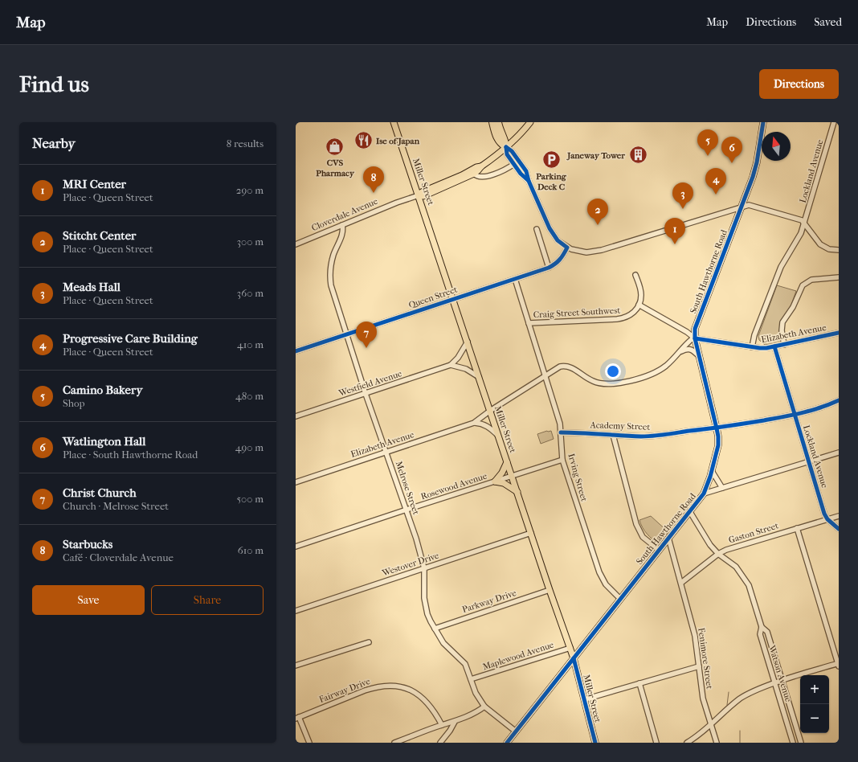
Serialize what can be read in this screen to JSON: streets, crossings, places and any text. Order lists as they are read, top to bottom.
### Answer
{
  "streets": {
    "main road": ["Miller Street", "Cloverdale Avenue", "South Hawthorne Road"],
    "street": [
      "Lockland Avenue",
      "Queen Street",
      "Craig Street Southwest",
      "Elizabeth Avenue",
      "Westfield Avenue",
      "Academy Street",
      "Irving Street",
      "Rosewood Avenue",
      "Melrose Street",
      "Gaston Street",
      "Westover Drive",
      "Parkway Drive",
      "Maplewood Avenue",
      "Fenimore Street",
      "Watson Avenue",
      "Fairway Drive"
    ]
  },
  "crossings": [
    ["Lockland Avenue", "Elizabeth Avenue"],
    ["Lockland Avenue", "Academy Street"],
    ["Lockland Avenue", "Gaston Street"],
    ["Miller Street", "Cloverdale Avenue"],
    ["Miller Street", "South Hawthorne Road"],
    ["Miller Street", "Queen Street"],
    ["Miller Street", "Elizabeth Avenue"],
    ["Miller Street", "Rosewood Avenue"],
    ["Miller Street", "Westover Drive"],
    ["Miller Street", "Parkway Drive"],
    ["Miller Street", "Maplewood Avenue"],
    ["Cloverdale Avenue", "Melrose Street"],
    ["South Hawthorne Road", "Elizabeth Avenue"],
    ["South Hawthorne Road", "Academy Street"],
    ["South Hawthorne Road", "Irving Street"],
    ["South Hawthorne Road", "Melrose Street"],
    ["South Hawthorne Road", "Fenimore Street"],
    ["South Hawthorne Road", "Watson Avenue"],
    ["Queen Street", "Irving Street"],
    ["Queen Street", "Melrose Street"],
    ["Craig Street Southwest", "Irving Street"],
    ["Elizabeth Avenue", "Irving Street"],
    ["Elizabeth Avenue", "Melrose Street"],
    ["Westfield Avenue", "Melrose Street"],
    ["Academy Street", "Irving Street"],
    ["Irving Street", "Rosewood Avenue"],
    ["Rosewood Avenue", "Melrose Street"],
    ["Melrose Street", "Westover Drive"],
    ["Melrose Street", "Parkway Drive"],
    ["Melrose Street", "Maplewood Avenue"],
    ["Gaston Street", "Fenimore Street"],
    ["Gaston Street", "Watson Avenue"]
  ],
  "places": {
    "restaurant": ["Ise of Japan"],
    "shop": ["CVS Pharmacy"],
    "building": ["Janeway Tower"],
    "parking": ["Parking Deck C"]
  },
  "north": "top",
  "page": {
    "header": "Map",
    "nav": ["Map", "Directions", "Saved"],
    "buttons": [
      "Directions",
      ["Save", "Share"]
    ],
    "title": "Find us",
    "heading": ["Nearby", "8 results"],
    "pins": [
      "5",
      "6",
      "8",
      "4",
      "3",
      "2",
      "1",
      "7"
    ],
    "list": [
      {
        "mark": "1",
        "name": "MRI Center",
        "note": "Place · Queen Street",
        "value": "290 m"
      },
      {
        "mark": "2",
        "name": "Stitcht Center",
        "note": "Place · Queen Street",
        "value": "300 m"
      },
      {
        "mark": "3",
        "name": "Meads Hall",
        "note": "Place · Queen Street",
        "value": "360 m"
      },
      {
        "mark": "4",
        "name": "Progressive Care Building",
        "note": "Place · Queen Street",
        "value": "410 m"
      },
      {
        "mark": "5",
        "name": "Camino Bakery",
        "note": "Shop",
        "value": "480 m"
      },
      {
        "mark": "6",
        "name": "Watlington Hall",
        "note": "Place · South Hawthorne Road",
        "value": "490 m"
      },
      {
        "mark": "7",
        "name": "Christ Church",
        "note": "Church · Melrose Street",
        "value": "500 m"
      },
      {
        "mark": "8",
        "name": "Starbucks",
        "note": "Café · Cloverdale Avenue",
        "value": "610 m"
      }
    ],
    "map_buttons": ["+", "−"]
  }
}
